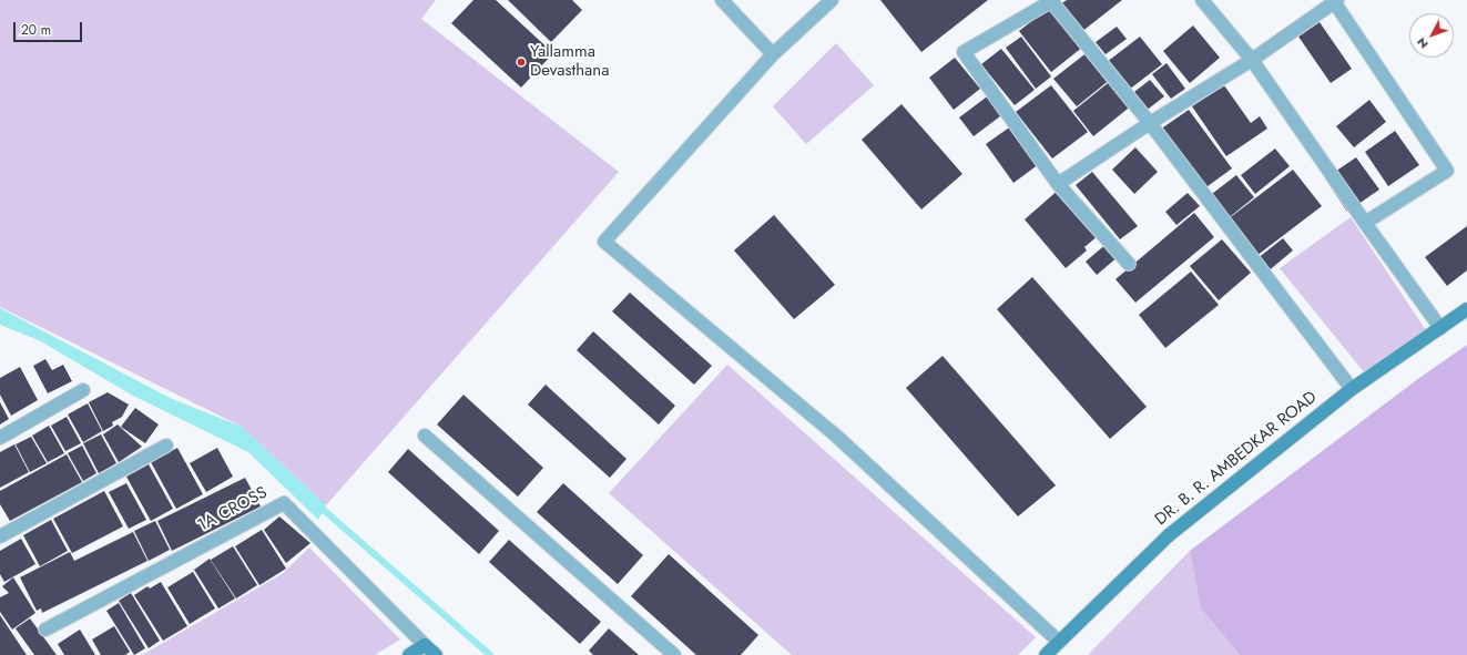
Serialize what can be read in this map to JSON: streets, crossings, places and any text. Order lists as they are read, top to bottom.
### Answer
{
  "streets": {
    "street": ["DR. B. R. AMBEDKAR ROAD", "1A CROSS"]
  },
  "places": ["Yallamma Devasthana"],
  "scale_bar": "20 m",
  "north": "bottom left"
}
